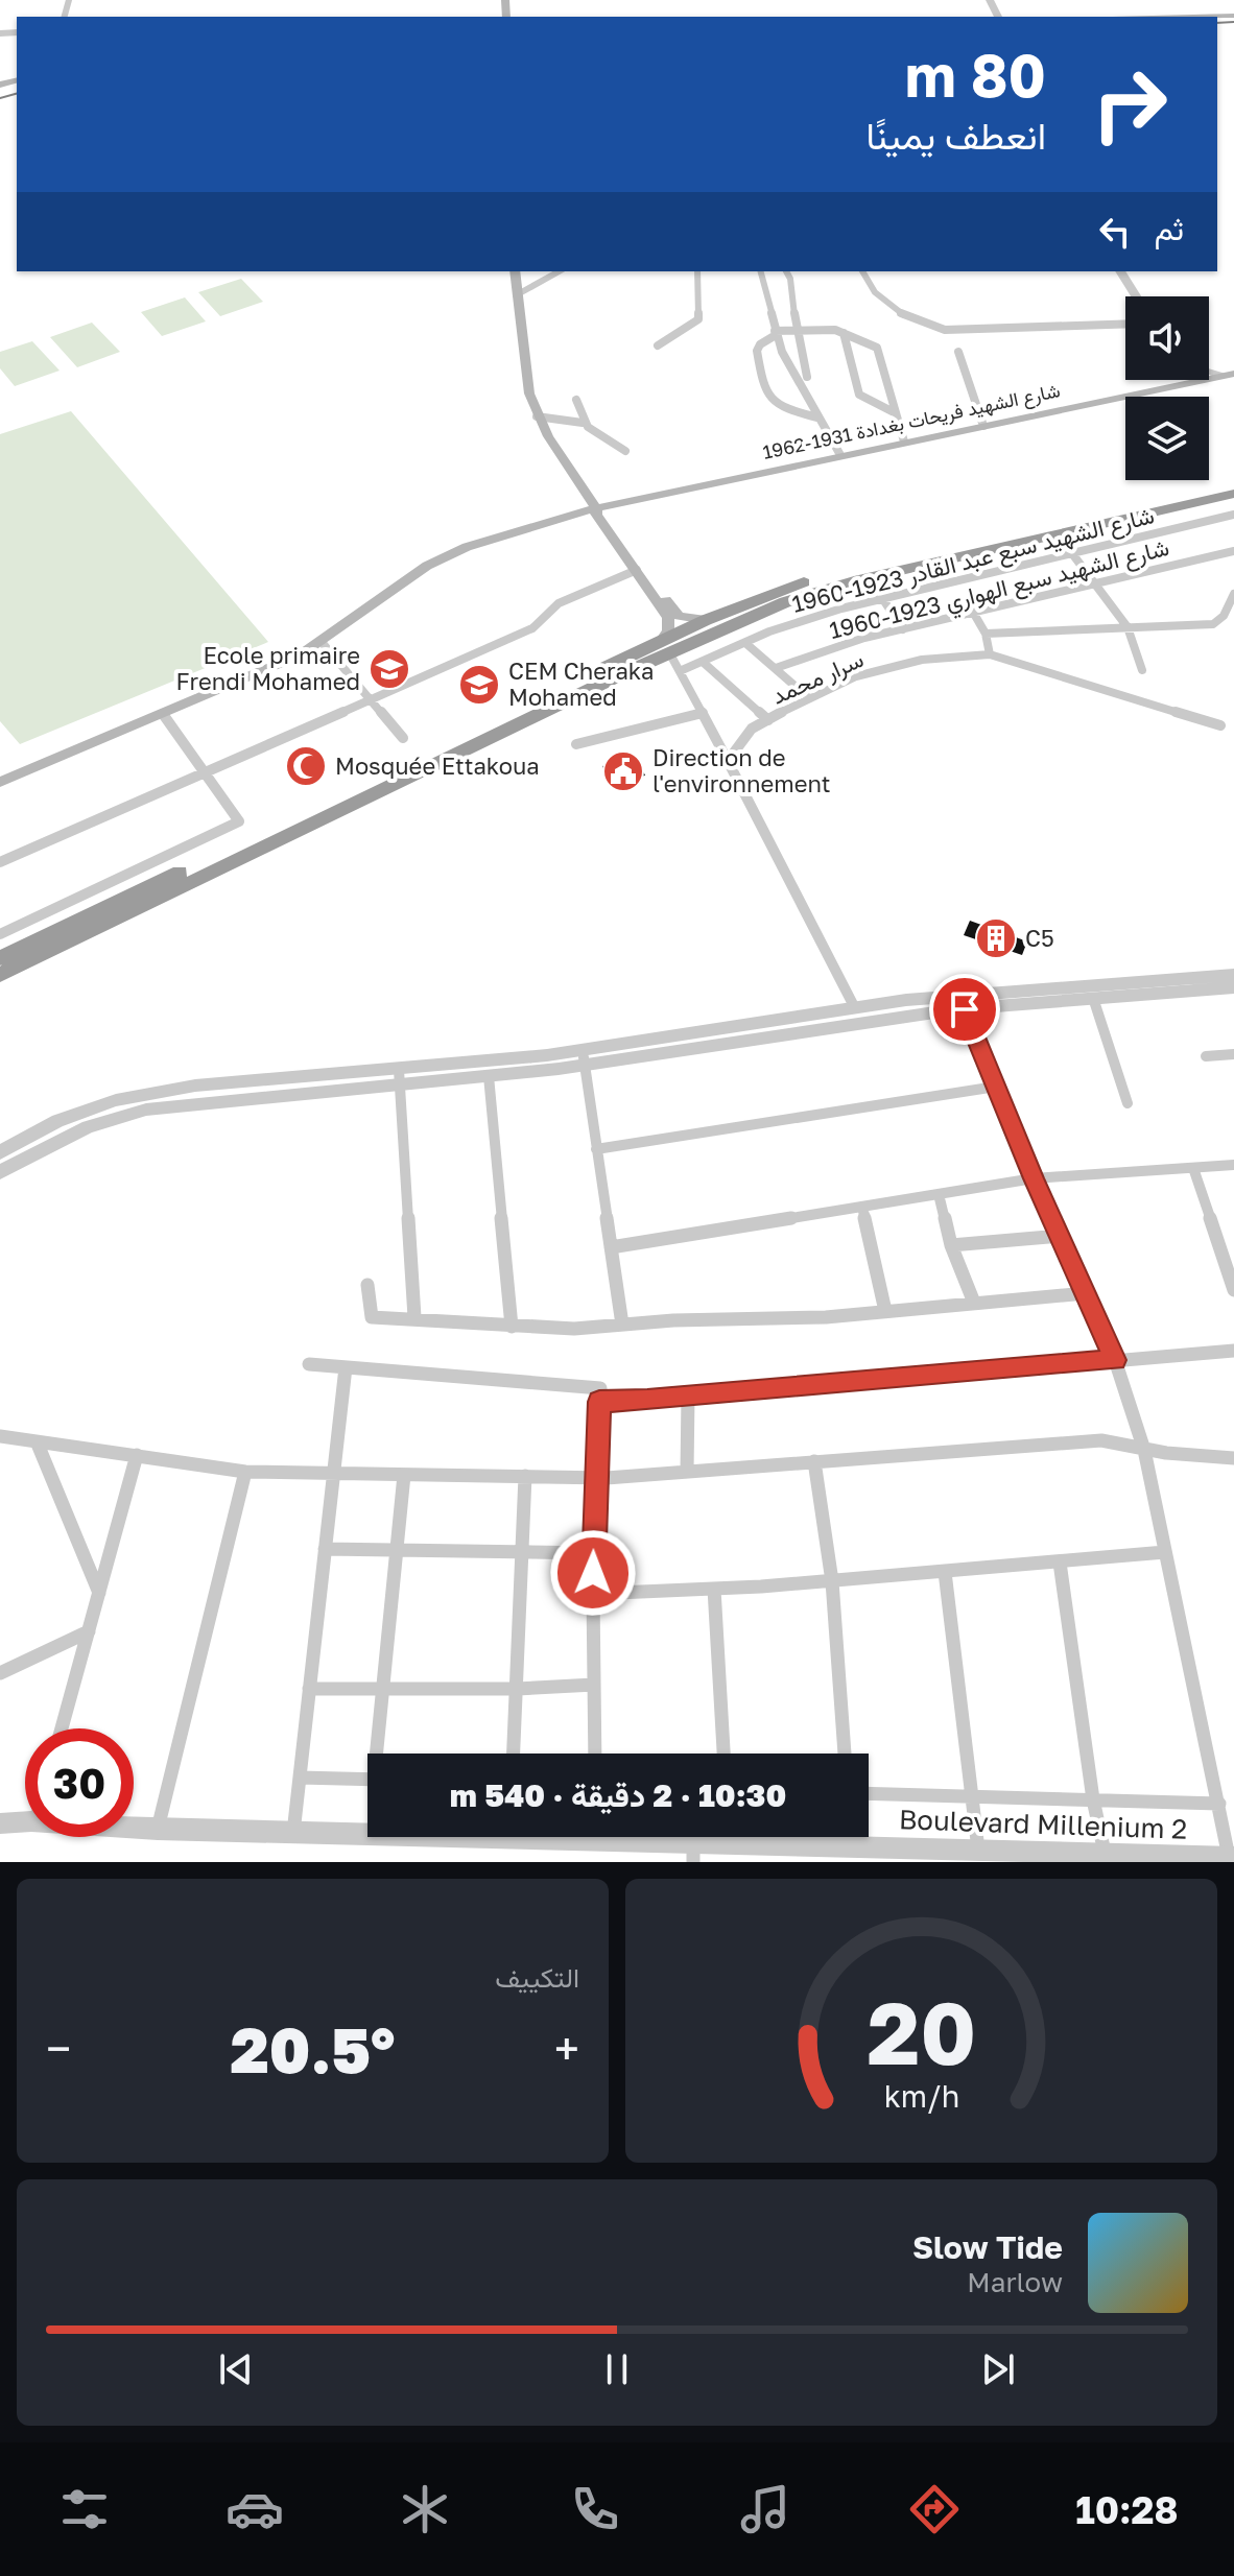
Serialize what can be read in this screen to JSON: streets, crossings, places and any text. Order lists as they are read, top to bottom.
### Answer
{
  "streets": {
    "main road": ["شارع الشهيد فريحات بغدادة 1931-1962"],
    "street": [
      "شارع الشهيد سبع عبد القادر 1923-1960",
      "شارع الشهيد سبع الهواري 1923-1960",
      "سرار محمد",
      "Boulevard Millenium 2"
    ]
  },
  "places": {
    "school or university": ["Ecole primaire Frendi Mohamed", "CEM Cheraka Mohamed"],
    "mosque": ["Mosquée Ettakoua"],
    "public building": ["Direction de l'environnement"],
    "building": ["C5"]
  },
  "page": {
    "turn": ["80 m", "انعطف يمينًا"],
    "then": "ثم",
    "limit": "30",
    "trip": "10:30 · 2 دقيقة · 540 m",
    "tile": "التكييف",
    "heat": ["−", "20.5°", "+"],
    "song": ["Slow Tide", "Marlow"],
    "tabs": "10:28",
    "gauge": ["20", "km/h"]
  }
}
